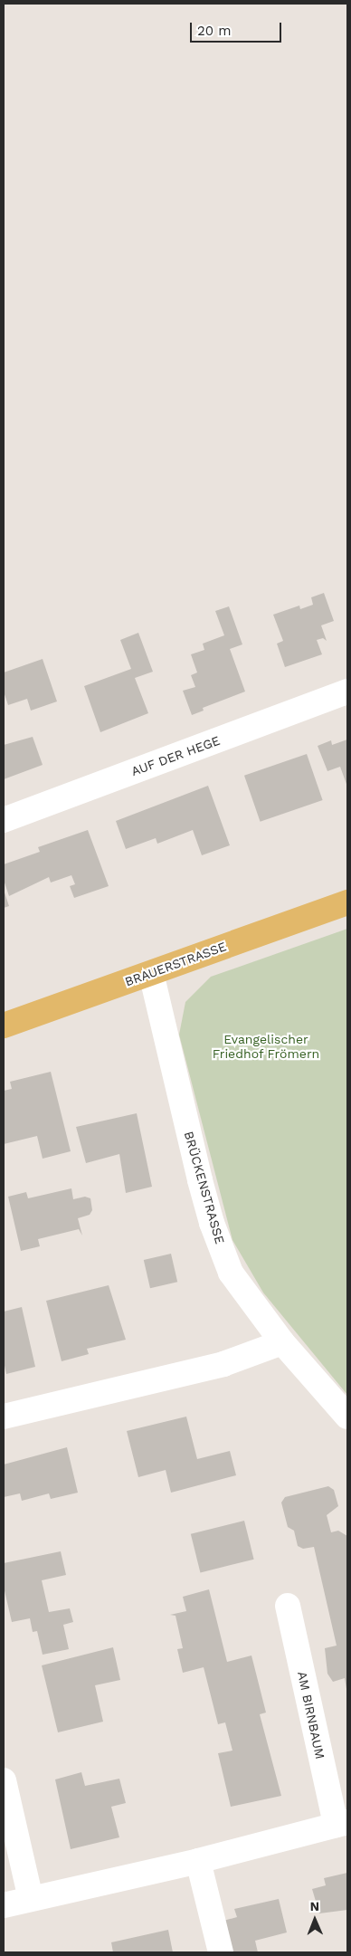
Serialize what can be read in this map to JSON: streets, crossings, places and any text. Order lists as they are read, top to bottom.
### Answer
{
  "streets": {
    "main road": ["BRAUERSTRASSE"],
    "street": ["AUF DER HEGE", "BRÜCKENSTRASSE", "AM BIRNBAUM"]
  },
  "crossings": [
    ["BRAUERSTRASSE", "BRÜCKENSTRASSE"]
  ],
  "parks": ["Evangelischer Friedhof Frömern"],
  "scale_bar": "20 m",
  "north": "top"
}
